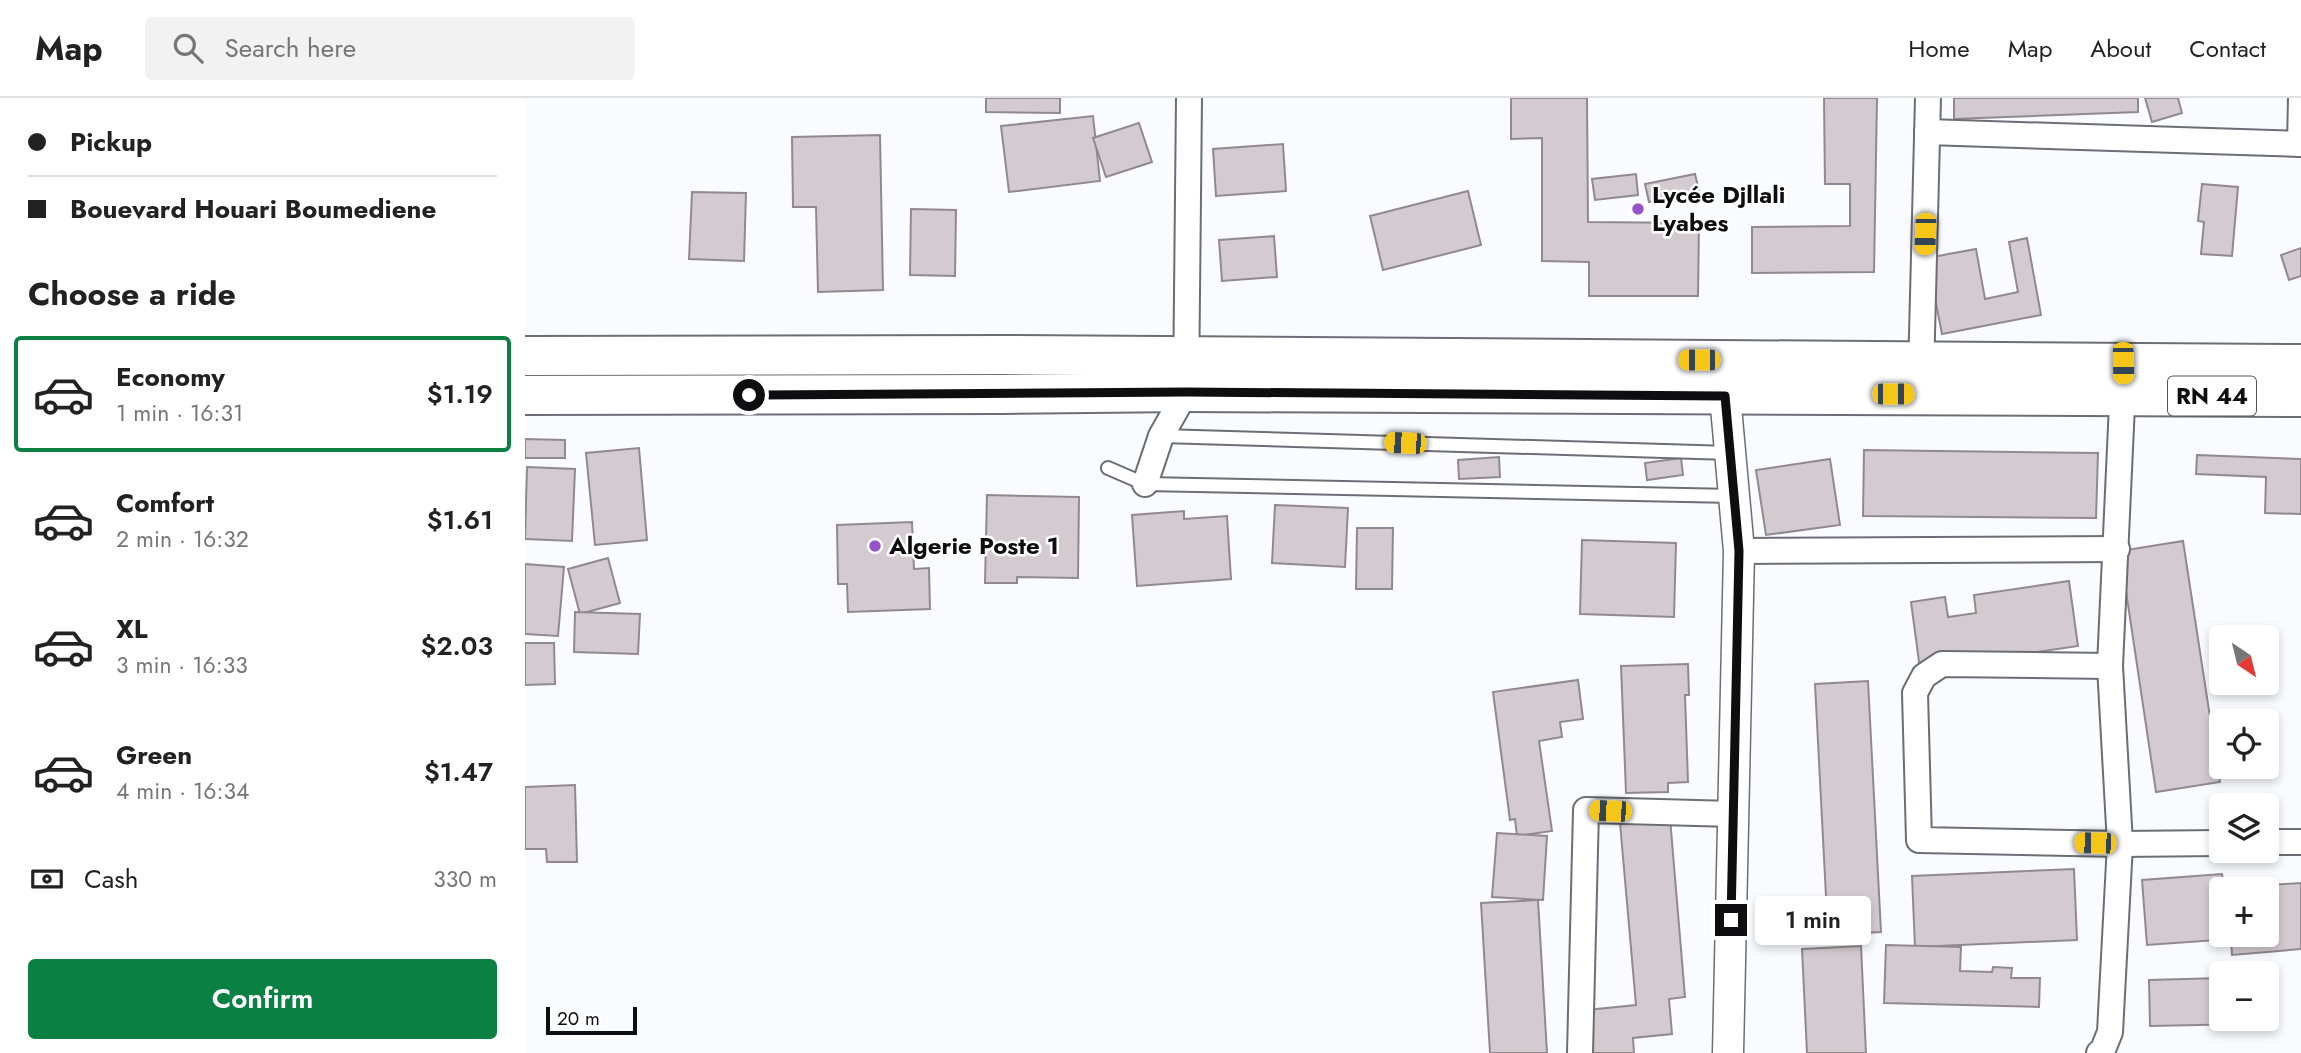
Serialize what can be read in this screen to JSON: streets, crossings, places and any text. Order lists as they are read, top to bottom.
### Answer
{
  "streets": {
    "main road": ["RN 44"]
  },
  "places": ["Lycée Djllali Lyabes", "Algerie Poste 1"],
  "scale_bar": "20 m",
  "north": "bottom right",
  "page": {
    "header": "Map",
    "search": "Search here",
    "nav": [
      "Home",
      "Map",
      "About",
      "Contact"
    ],
    "banner": ["Pickup", "Bouevard Houari Boumediene"],
    "heading": "Choose a ride",
    "list": [
      {
        "name": "Economy",
        "note": "1 min · 16:31",
        "value": "$1.19"
      },
      {
        "name": "Comfort",
        "note": "2 min · 16:32",
        "value": "$1.61"
      },
      {
        "name": "XL",
        "note": "3 min · 16:33",
        "value": "$2.03"
      },
      {
        "name": "Green",
        "note": "4 min · 16:34",
        "value": "$1.47"
      }
    ],
    "map_buttons": ["+", "−"],
    "pay": ["Cash", "330 m"],
    "bubble": "1 min",
    "buttons": "Confirm",
    "scale": "20 m"
  }
}
